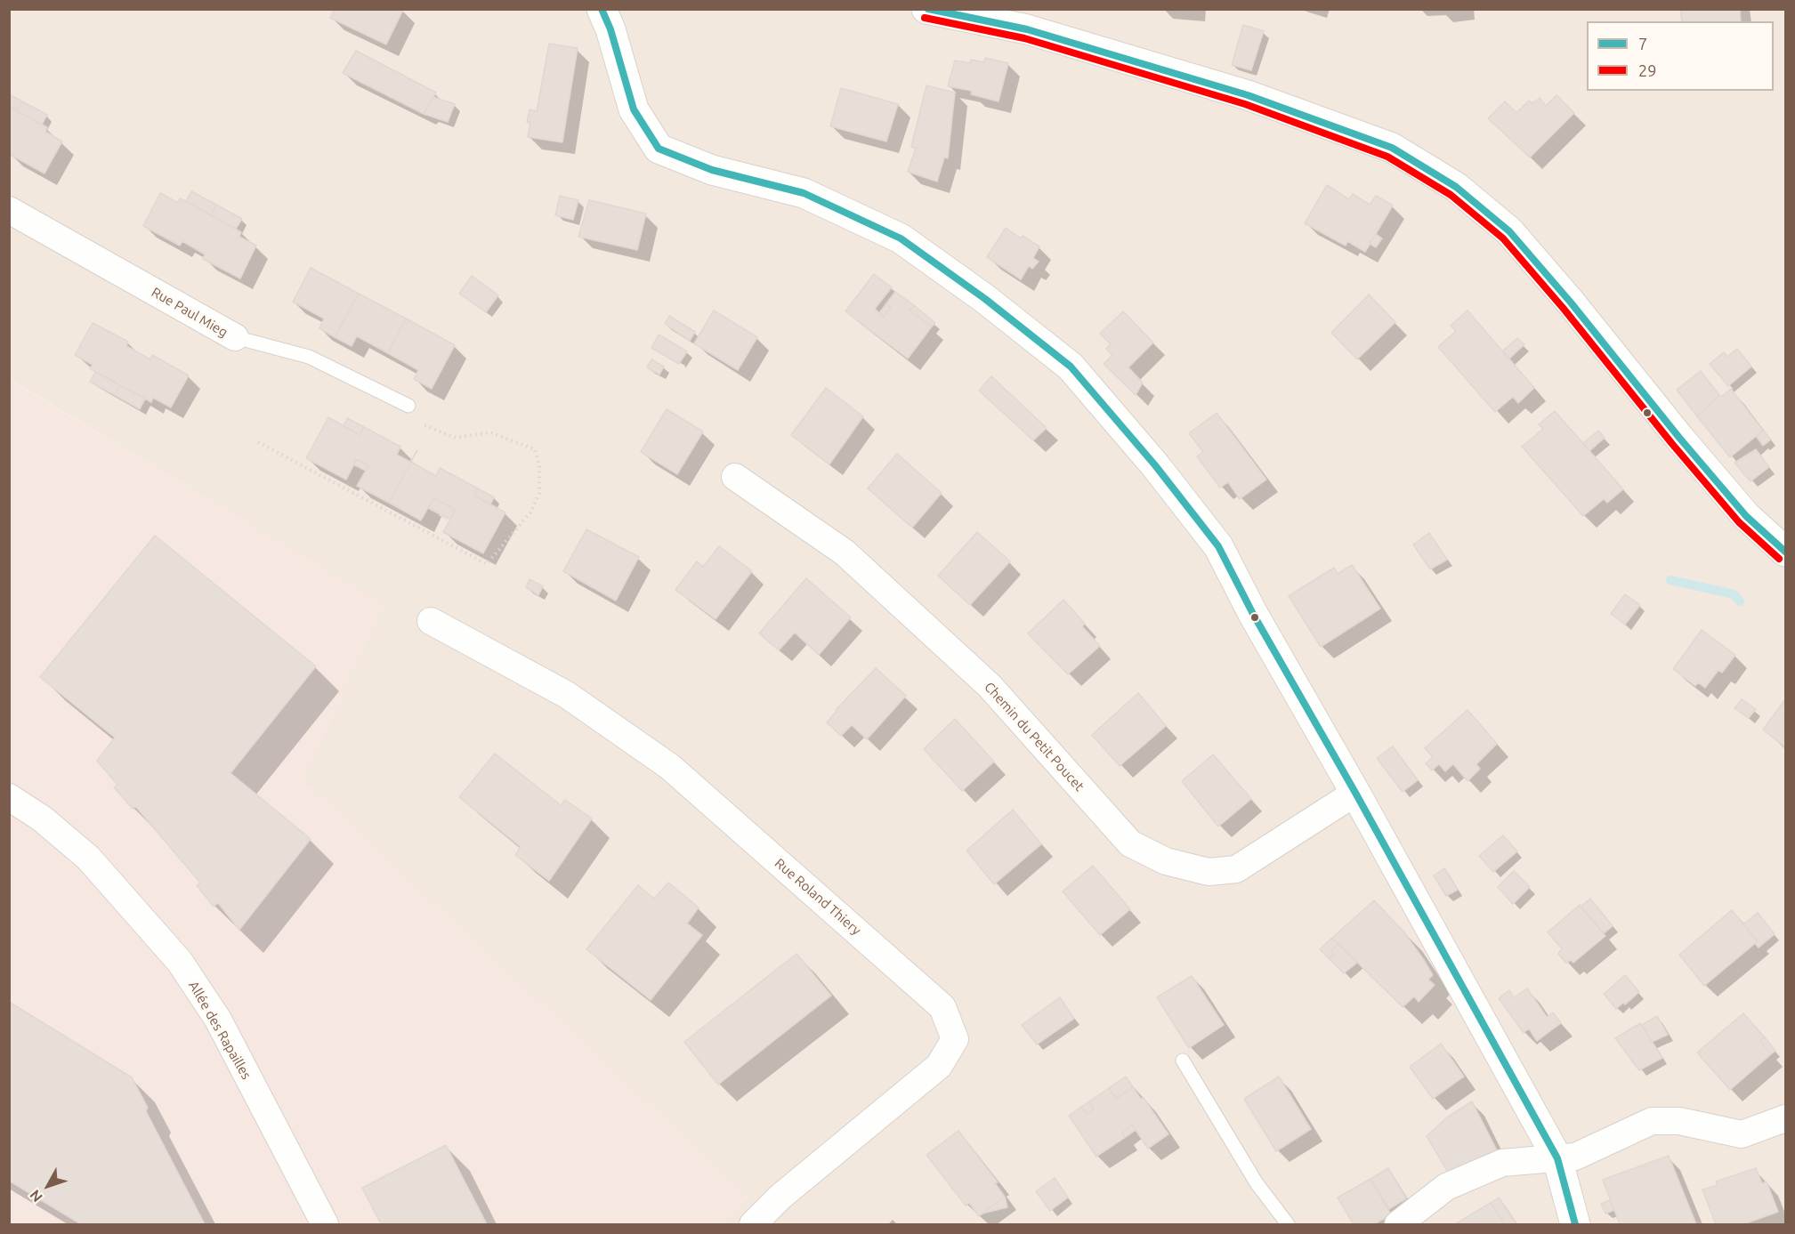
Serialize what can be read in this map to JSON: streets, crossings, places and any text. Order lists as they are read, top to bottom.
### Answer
{
  "streets": {
    "street": [
      "Rue Paul Mieg",
      "Chemin du Petit Poucet",
      "Rue Roland Thiery",
      "Allée des Rapailles"
    ]
  },
  "lines": ["transit line 7", "transit line 29"],
  "legend": ["7", "29"],
  "north": "bottom left"
}
